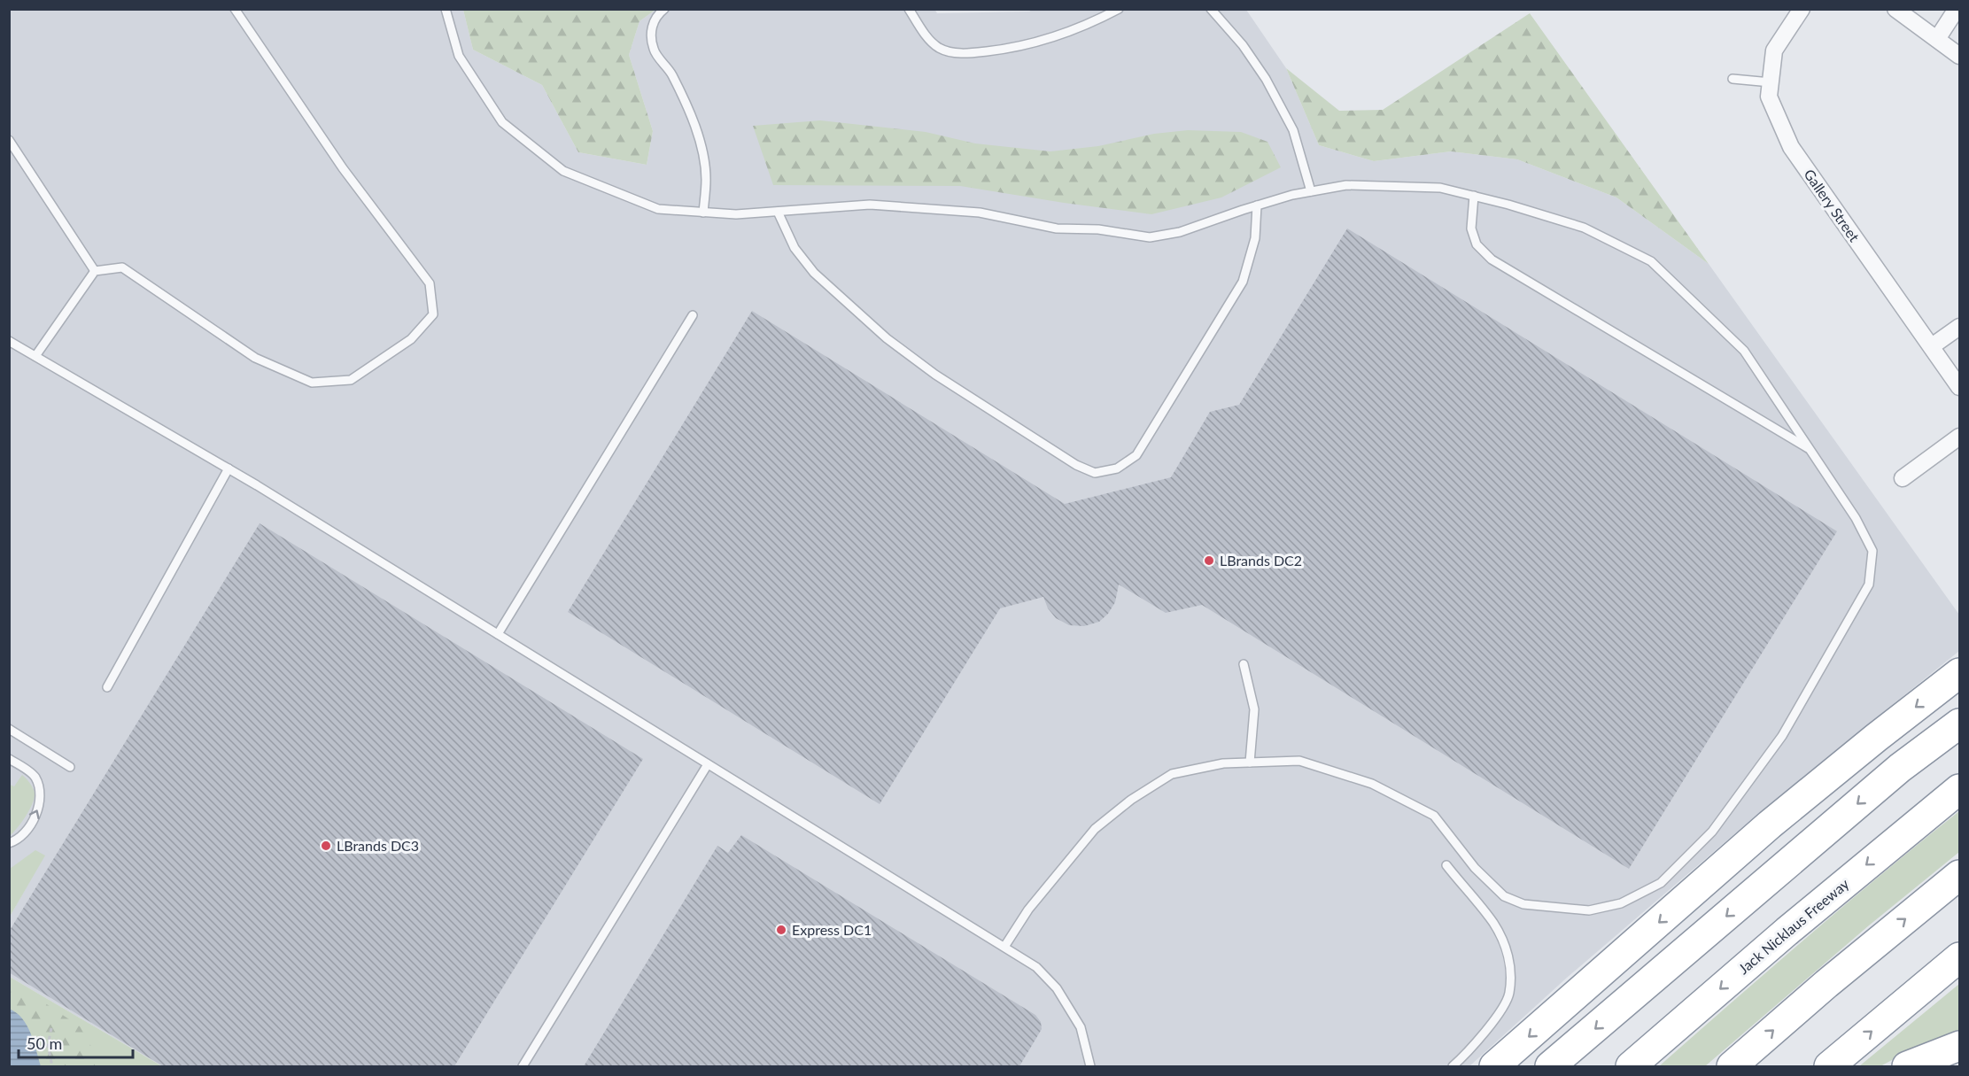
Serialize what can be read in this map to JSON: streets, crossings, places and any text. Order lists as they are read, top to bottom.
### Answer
{
  "streets": {
    "highway": ["Jack Nicklaus Freeway"],
    "street": ["Gallery Street"]
  },
  "places": ["LBrands DC2", "LBrands DC3", "Express DC1"],
  "scale_bar": "50 m"
}
